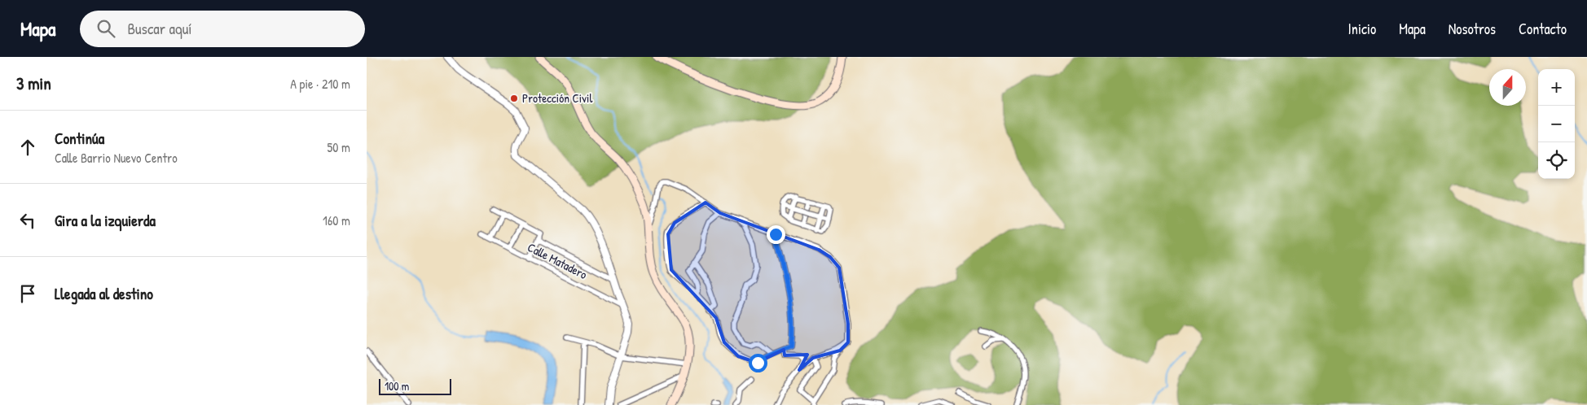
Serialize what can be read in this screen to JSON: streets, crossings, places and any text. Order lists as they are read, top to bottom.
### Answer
{
  "streets": {
    "street": ["Calle Matadero"]
  },
  "places": ["Protección Civil"],
  "scale_bar": "100 m",
  "north": "top",
  "page": {
    "header": "Mapa",
    "search": "Buscar aquí",
    "nav": [
      "Inicio",
      "Mapa",
      "Nosotros",
      "Contacto"
    ],
    "heading": ["3 min", "A pie · 210 m"],
    "map_buttons": ["+", "−"],
    "list": [
      ["Continúa", "Calle Barrio Nuevo Centro", "50 m"],
      ["Gira a la izquierda", "160 m"],
      "Llegada al destino"
    ],
    "scale": "100 m"
  }
}
